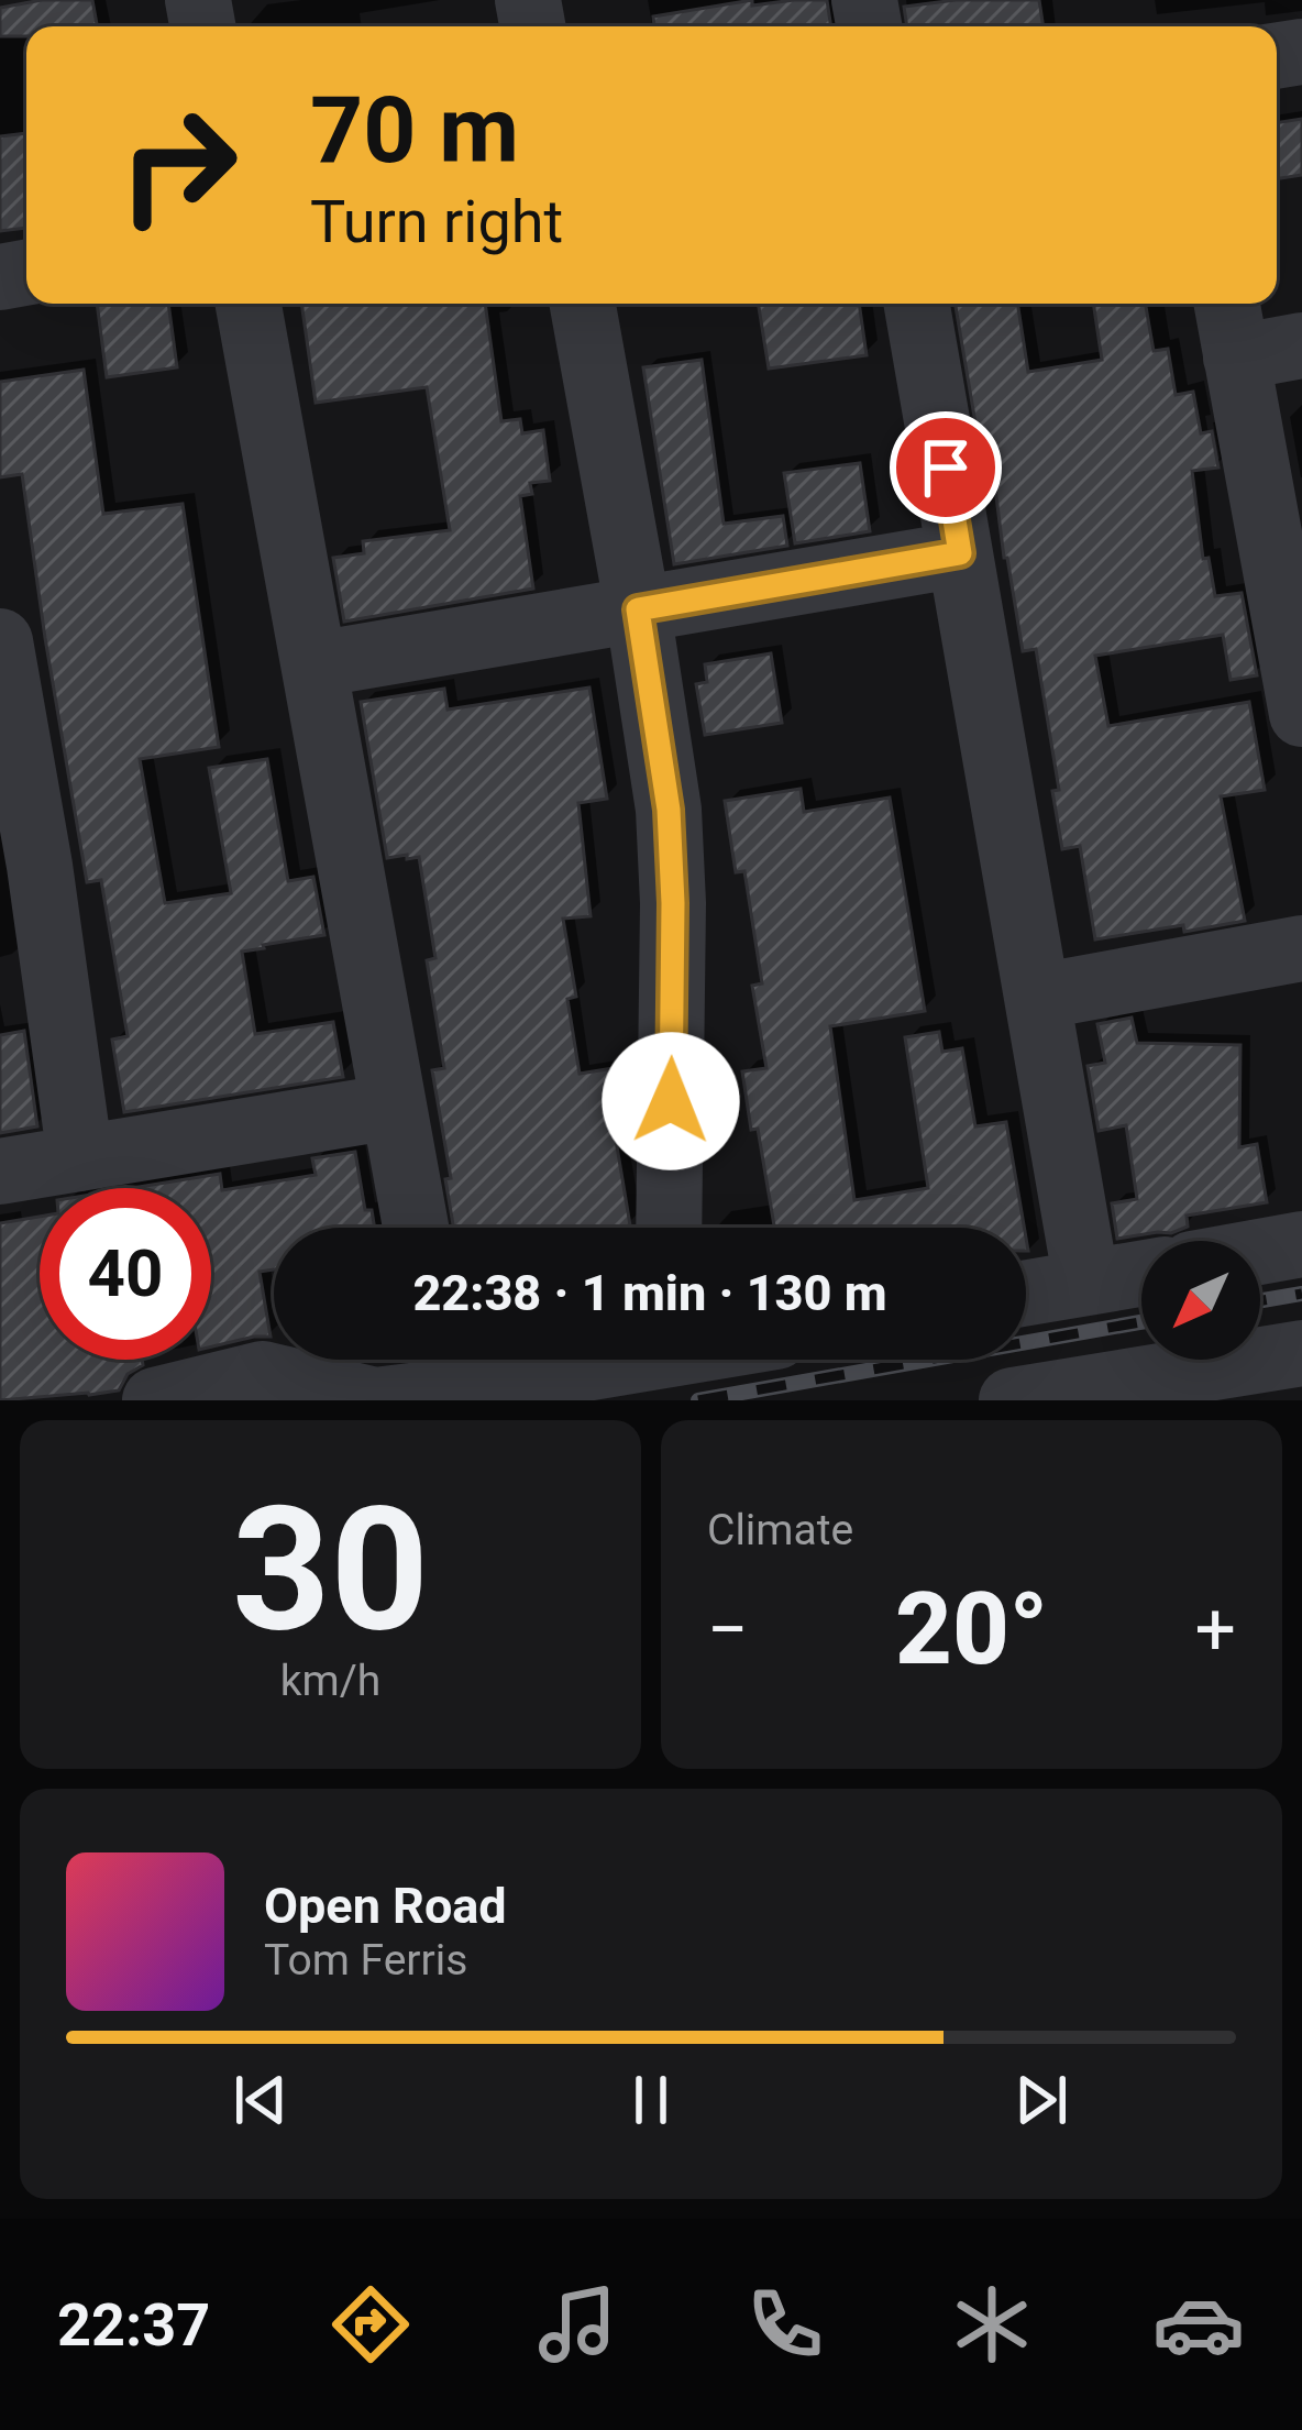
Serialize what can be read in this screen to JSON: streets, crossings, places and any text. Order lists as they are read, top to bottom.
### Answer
{
  "north": "bottom left",
  "page": {
    "turn": ["70 m", "Turn right"],
    "limit": "40",
    "trip": "22:38 · 1 min · 130 m",
    "tile": [
      ["30", "km/h"],
      "Climate"
    ],
    "heat": ["−", "20°", "+"],
    "song": ["Open Road", "Tom Ferris"],
    "tabs": "22:37"
  }
}
